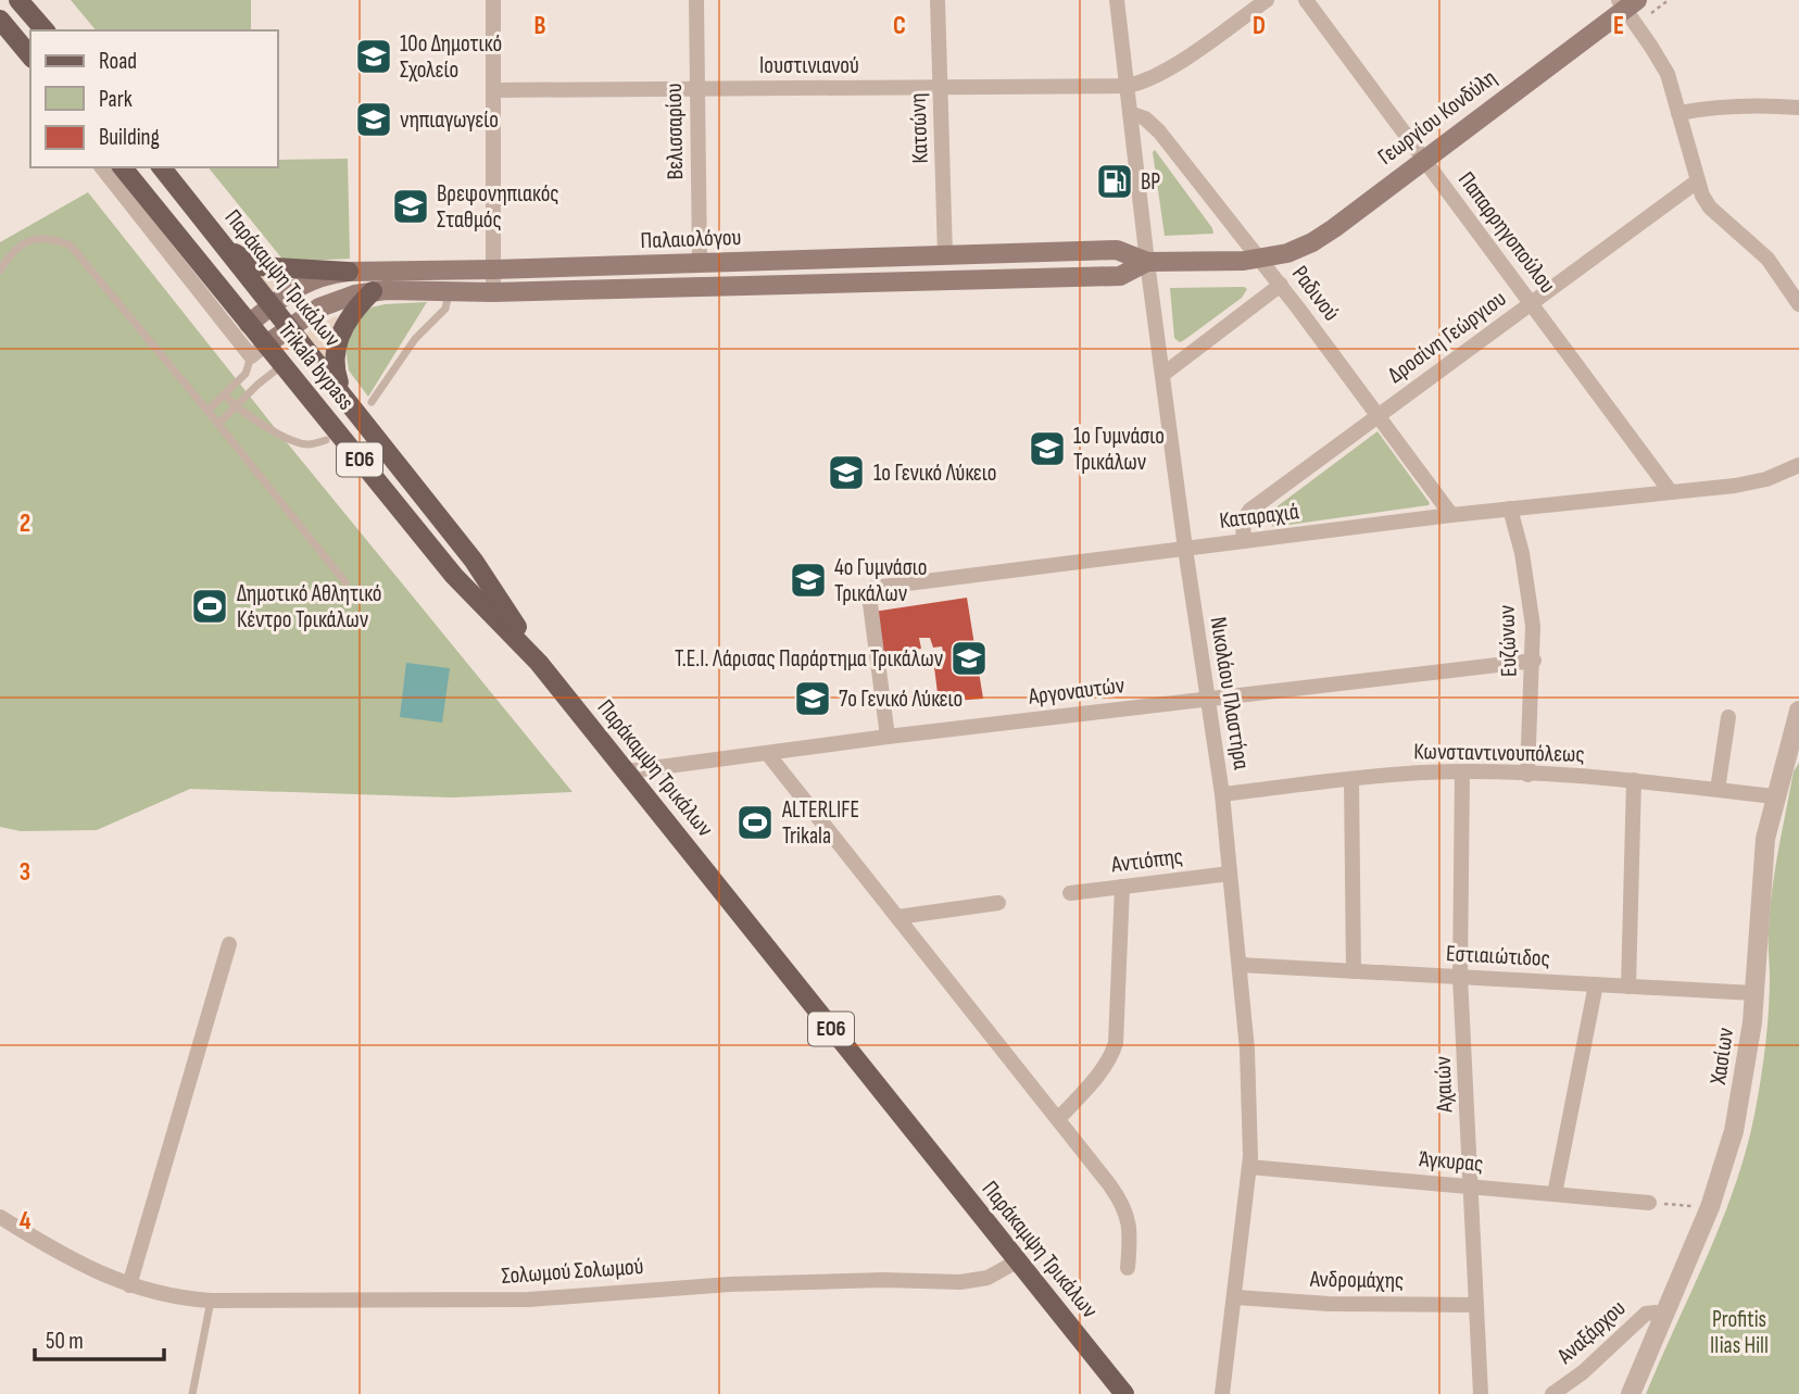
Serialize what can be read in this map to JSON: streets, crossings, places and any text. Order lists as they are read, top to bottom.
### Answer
{
  "streets": {
    "main road": [
      "Γεωργίου Κονδύλη",
      "Παλαιολόγου",
      "Παράκαμψη Τρικάλων",
      "Trikala bypass",
      "ΕΟ6"
    ],
    "street": [
      "Ιουστινιανού",
      "Κατσώνη",
      "Βελισσαρίου",
      "Παπαρρηγοπούλου",
      "Ραδινού",
      "Δροσίνη Γεώργιου",
      "Καταραχιά",
      "Ευζώνων",
      "Αργοναυτών",
      "Νικολάου Πλαστήρα",
      "Κωνσταντινουπόλεως",
      "Αντιόπης",
      "Εστιαιώτιδος",
      "Χασίων",
      "Αχαιών",
      "Άγκυρας",
      "Σολωμού Σολωμού",
      "Ανδρομάχης",
      "Αναξάρχου"
    ]
  },
  "crossings": [
    ["Ιουστινιανού", "Κατσώνη"],
    ["Ιουστινιανού", "Βελισσαρίου"],
    ["Ιουστινιανού", "Νικολάου Πλαστήρα"],
    ["Γεωργίου Κονδύλη", "Παπαρρηγοπούλου"],
    ["Γεωργίου Κονδύλη", "Παλαιολόγου"],
    ["Γεωργίου Κονδύλη", "Ραδινού"],
    ["Κατσώνη", "Παλαιολόγου"],
    ["Βελισσαρίου", "Παλαιολόγου"],
    ["Παπαρρηγοπούλου", "Δροσίνη Γεώργιου"],
    ["Παπαρρηγοπούλου", "Καταραχιά"],
    ["Παλαιολόγου", "Παράκαμψη Τρικάλων"],
    ["Παλαιολόγου", "Ραδινού"],
    ["Παλαιολόγου", "Trikala bypass"],
    ["Παλαιολόγου", "Νικολάου Πλαστήρα"],
    ["Παράκαμψη Τρικάλων", "Trikala bypass"],
    ["Παράκαμψη Τρικάλων", "Αργοναυτών"],
    ["Παράκαμψη Τρικάλων", "Σολωμού Σολωμού"],
    ["Ραδινού", "Δροσίνη Γεώργιου"],
    ["Ραδινού", "Καταραχιά"],
    ["Ραδινού", "Νικολάου Πλαστήρα"],
    ["Δροσίνη Γεώργιου", "Καταραχιά"],
    ["Καταραχιά", "Ευζώνων"],
    ["Καταραχιά", "Αργοναυτών"],
    ["Καταραχιά", "Νικολάου Πλαστήρα"],
    ["Ευζώνων", "Αργοναυτών"],
    ["Ευζώνων", "Κωνσταντινουπόλεως"],
    ["Αργοναυτών", "Νικολάου Πλαστήρα"],
    ["Νικολάου Πλαστήρα", "Κωνσταντινουπόλεως"],
    ["Νικολάου Πλαστήρα", "Αντιόπης"],
    ["Νικολάου Πλαστήρα", "Εστιαιώτιδος"],
    ["Νικολάου Πλαστήρα", "Άγκυρας"],
    ["Νικολάου Πλαστήρα", "Ανδρομάχης"],
    ["Κωνσταντινουπόλεως", "Χασίων"],
    ["Κωνσταντινουπόλεως", "Αχαιών"],
    ["Εστιαιώτιδος", "Χασίων"],
    ["Εστιαιώτιδος", "Αχαιών"],
    ["Χασίων", "Αναξάρχου"],
    ["Αχαιών", "Άγκυρας"],
    ["Αχαιών", "Ανδρομάχης"]
  ],
  "parks": ["Profitis Ilias Hill"],
  "places": {
    "school or university": [
      "10ο Δημοτικό Σχολείο",
      "νηπιαγωγείο",
      "Βρεφονηπιακός Σταθμός",
      "1ο Γυμνάσιο Τρικάλων",
      "1ο Γενικό Λύκειο",
      "4ο Γυμνάσιο Τρικάλων",
      "Τ.Ε.Ι. Λάρισας Παράρτημα Τρικάλων",
      "7ο Γενικό Λύκειο"
    ],
    "fuel station": ["BP"],
    "sports": ["Δημοτικό Αθλητικό Κέντρο Τρικάλων", "ALTERLIFE Trikala"]
  },
  "legend": ["Road", "Park", "Building"],
  "scale_bar": "50 m",
  "grid": {
    "columns": [
      "B",
      "C",
      "D",
      "E"
    ],
    "rows": ["2", "3", "4"]
  }
}
